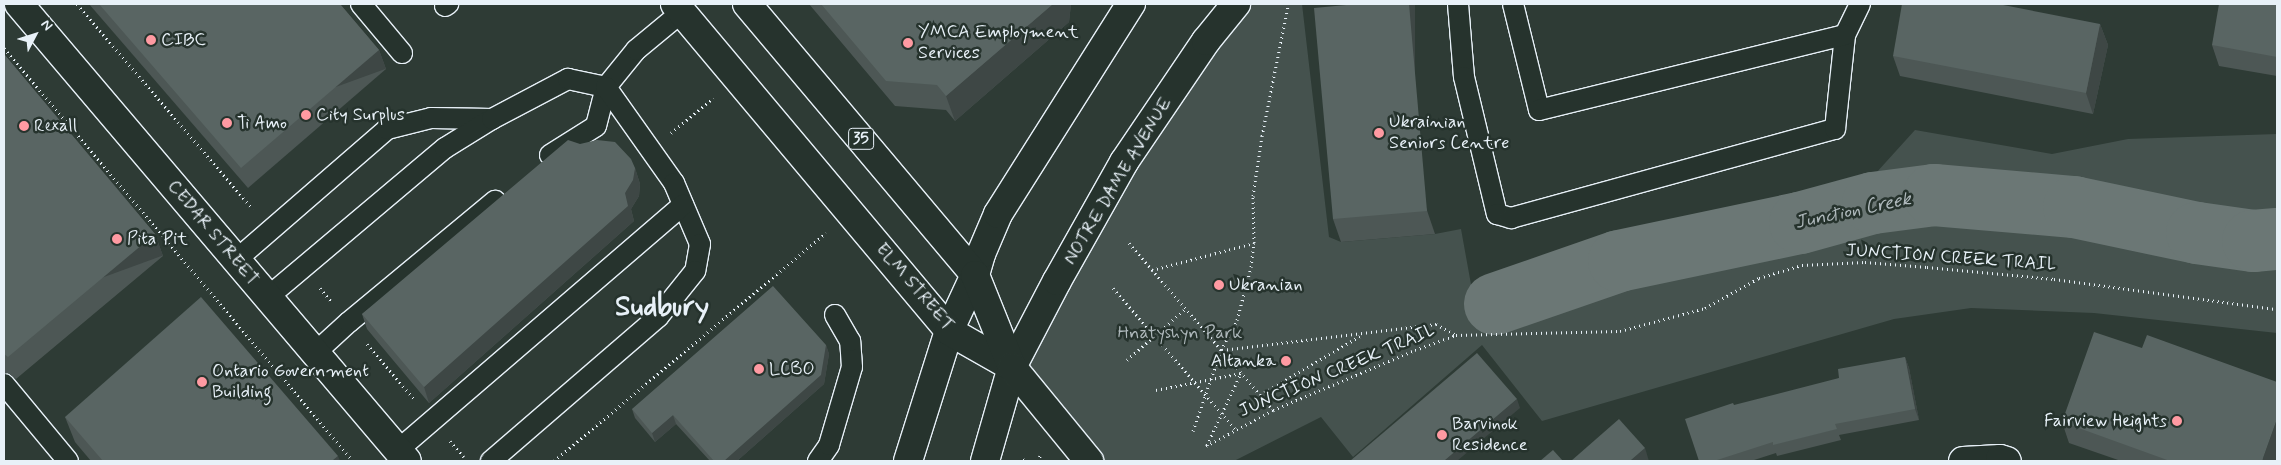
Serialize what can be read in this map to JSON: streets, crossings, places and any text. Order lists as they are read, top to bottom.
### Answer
{
  "streets": {
    "main road": [
      "35",
      "NOTRE DAME AVENUE",
      "CEDAR STREET",
      "ELM STREET"
    ],
    "path": ["JUNCTION CREEK TRAIL"]
  },
  "crossings": [
    ["35", "NOTRE DAME AVENUE"],
    ["35", "ELM STREET"],
    ["NOTRE DAME AVENUE", "ELM STREET"]
  ],
  "districts": ["Sudbury"],
  "water": ["Junction Creek"],
  "parks": ["Hnatyshyn Park"],
  "places": [
    "CIBC",
    "YMCA Employment Services",
    "City Surplus",
    "Ti Amo",
    "Rexall",
    "Ukrainian Seniors Centre",
    "Pita Pit",
    "Ukranian",
    "Altanka",
    "LCBO",
    "Ontario Government Building",
    "Fairview Heights",
    "Barvinok Residence"
  ],
  "north": "top right"
}
